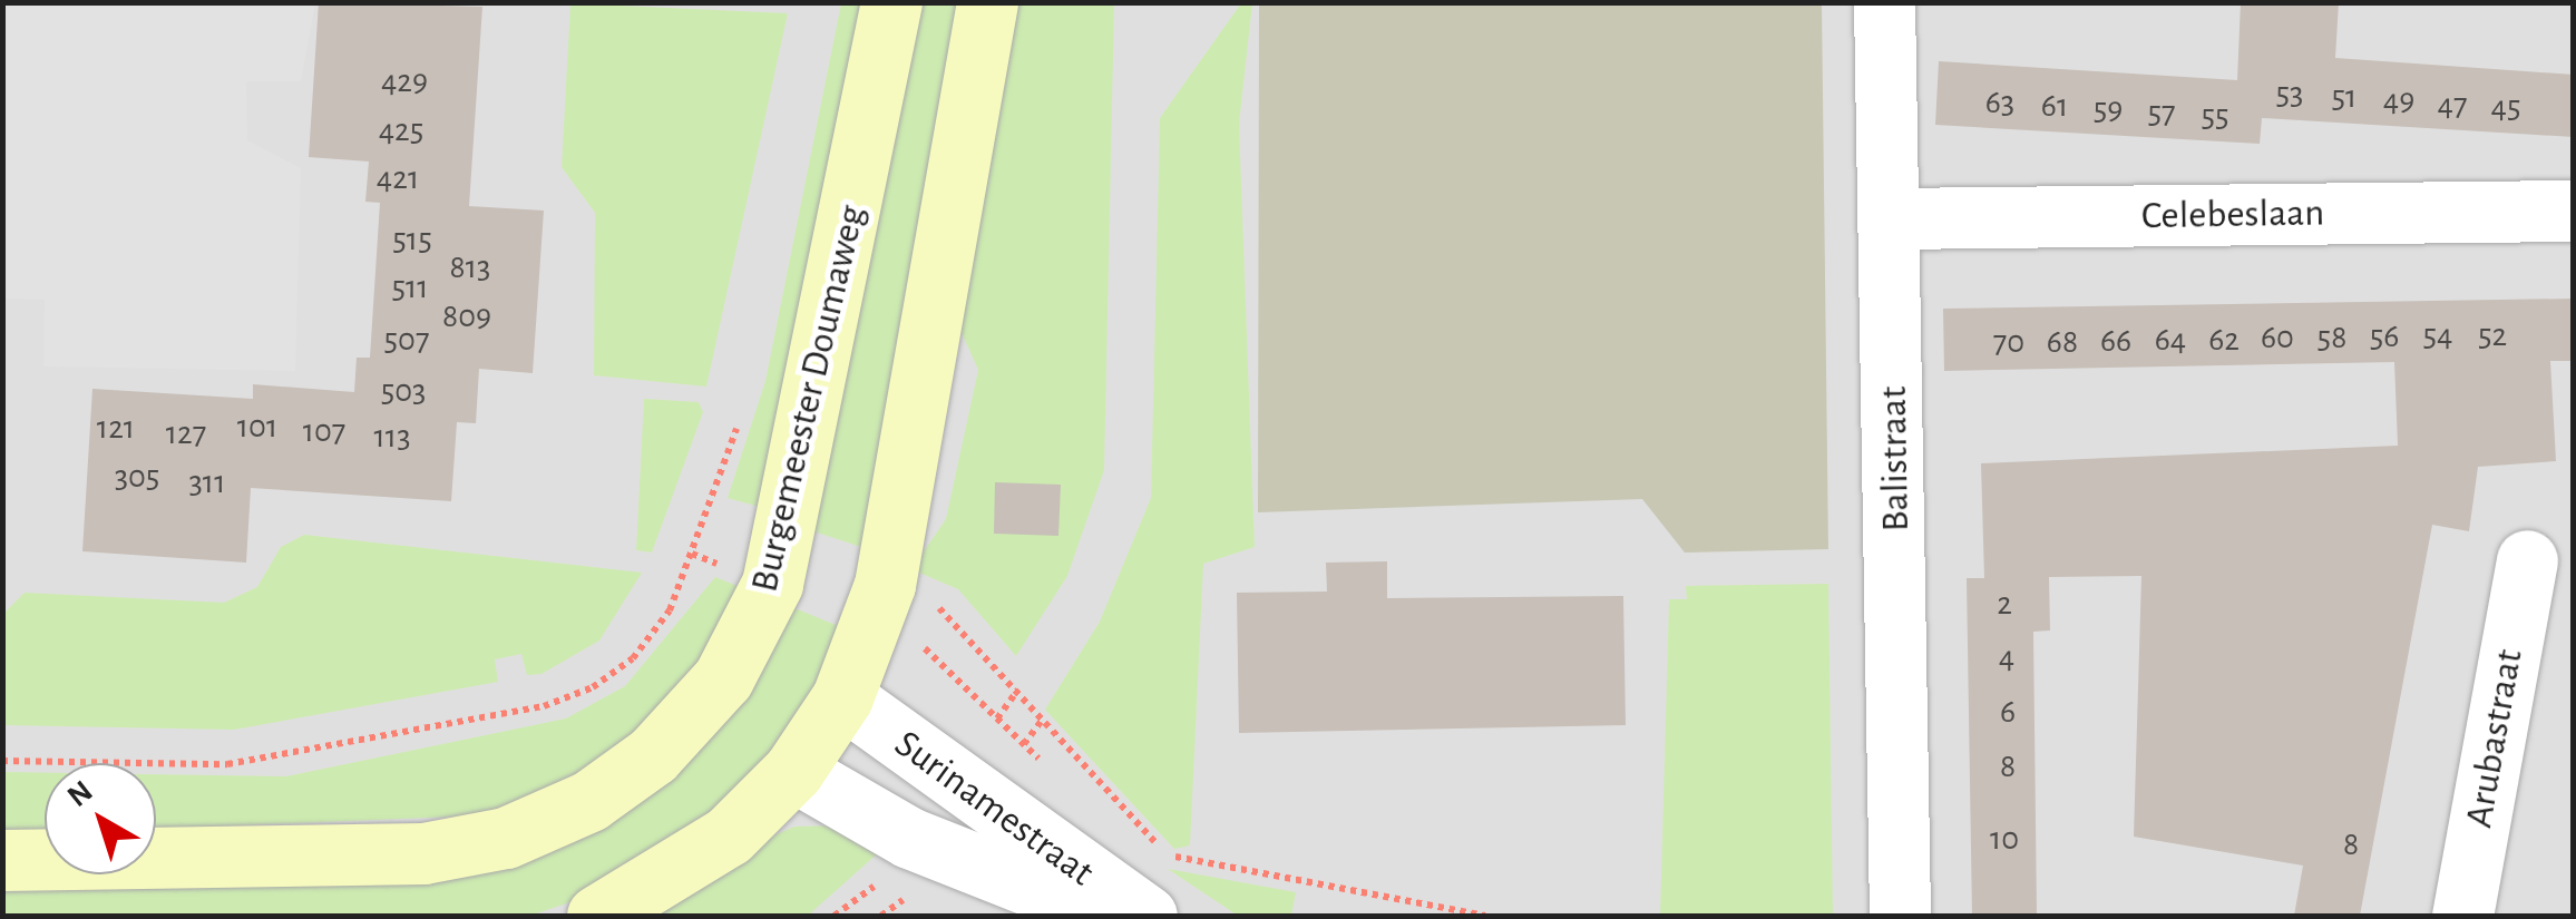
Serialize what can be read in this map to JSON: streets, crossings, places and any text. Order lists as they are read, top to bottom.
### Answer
{
  "streets": {
    "main road": ["Burgemeester Doumaweg"],
    "street": [
      "Celebeslaan",
      "Balistraat",
      "Arubastraat",
      "Surinamestraat"
    ]
  },
  "crossings": [
    ["Celebeslaan", "Balistraat"]
  ],
  "house_numbers": [
    "429",
    "53",
    "51",
    "49",
    "63",
    "47",
    "61",
    "45",
    "59",
    "57",
    "55",
    "425",
    "421",
    "515",
    "813",
    "511",
    "809",
    "54",
    "52",
    "56",
    "60",
    "58",
    "507",
    "64",
    "62",
    "66",
    "70",
    "68",
    "503",
    "101",
    "121",
    "107",
    "127",
    "113",
    "305",
    "311",
    "2",
    "4",
    "6",
    "8",
    "10",
    "8"
  ],
  "north": "top left"
}
